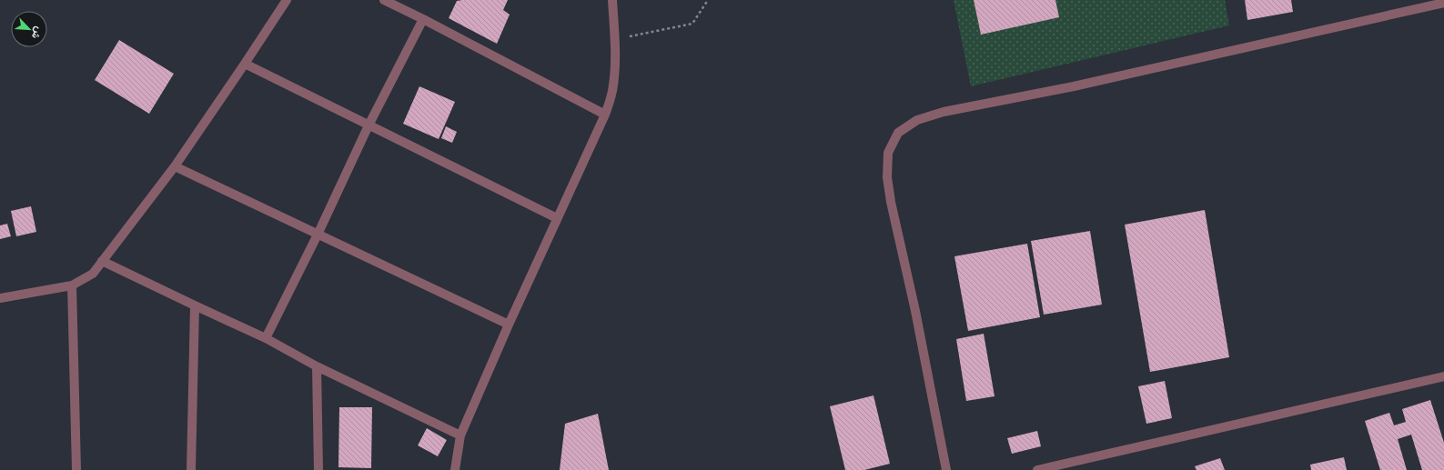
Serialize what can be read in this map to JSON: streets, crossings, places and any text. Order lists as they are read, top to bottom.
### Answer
{
  "north": "bottom right"
}
